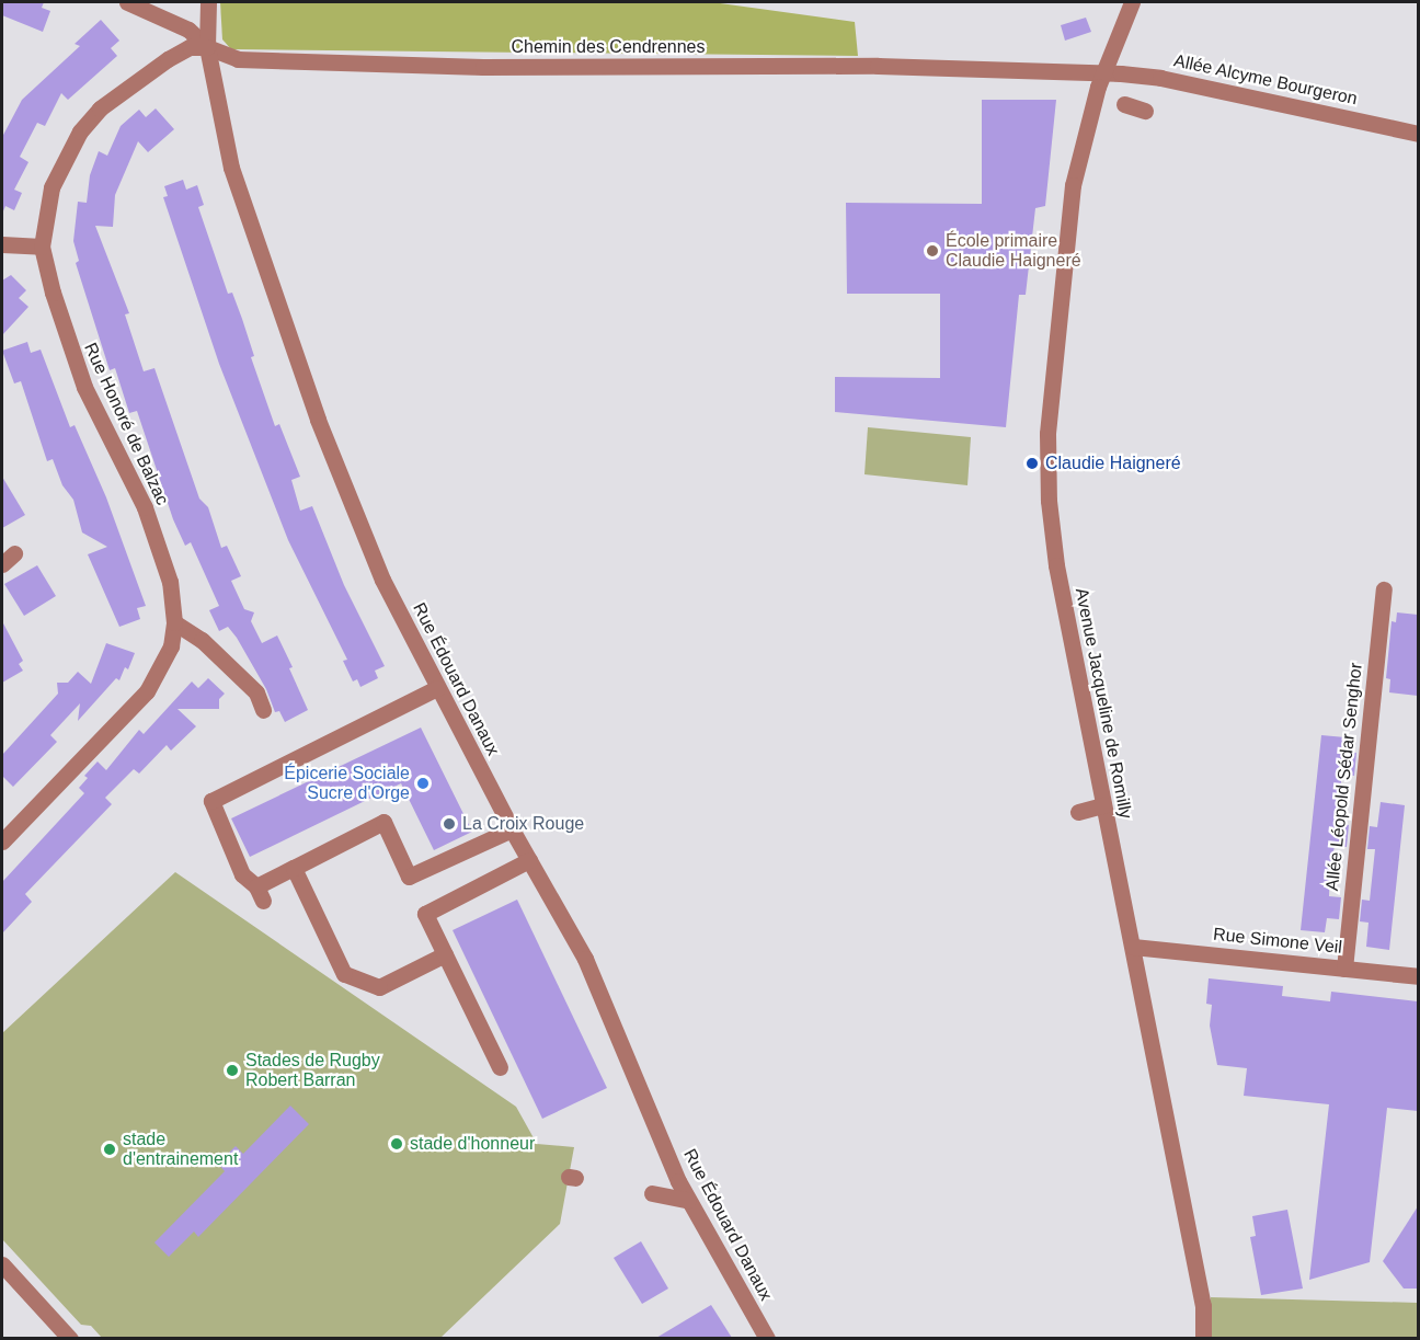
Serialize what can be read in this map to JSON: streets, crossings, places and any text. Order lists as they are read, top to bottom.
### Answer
{
  "streets": {
    "street": [
      "Chemin des Cendrennes",
      "Allée Alcyme Bourgeron",
      "Rue Honoré de Balzac",
      "Rue Édouard Danaux",
      "Avenue Jacqueline de Romilly",
      "Allée Léopold Sédar Senghor",
      "Rue Simone Veil"
    ]
  },
  "crossings": [
    ["Chemin des Cendrennes", "Allée Alcyme Bourgeron"],
    ["Chemin des Cendrennes", "Rue Honoré de Balzac"],
    ["Chemin des Cendrennes", "Rue Édouard Danaux"],
    ["Chemin des Cendrennes", "Avenue Jacqueline de Romilly"],
    ["Allée Alcyme Bourgeron", "Avenue Jacqueline de Romilly"],
    ["Rue Honoré de Balzac", "Rue Édouard Danaux"],
    ["Avenue Jacqueline de Romilly", "Rue Simone Veil"],
    ["Allée Léopold Sédar Senghor", "Rue Simone Veil"]
  ],
  "places": [
    "École primaire Claudie Haigneré",
    "Claudie Haigneré",
    "Épicerie Sociale Sucre d'Orge",
    "La Croix Rouge",
    "Stades de Rugby Robert Barran",
    "stade d'honneur",
    "stade d'entrainement"
  ]
}
